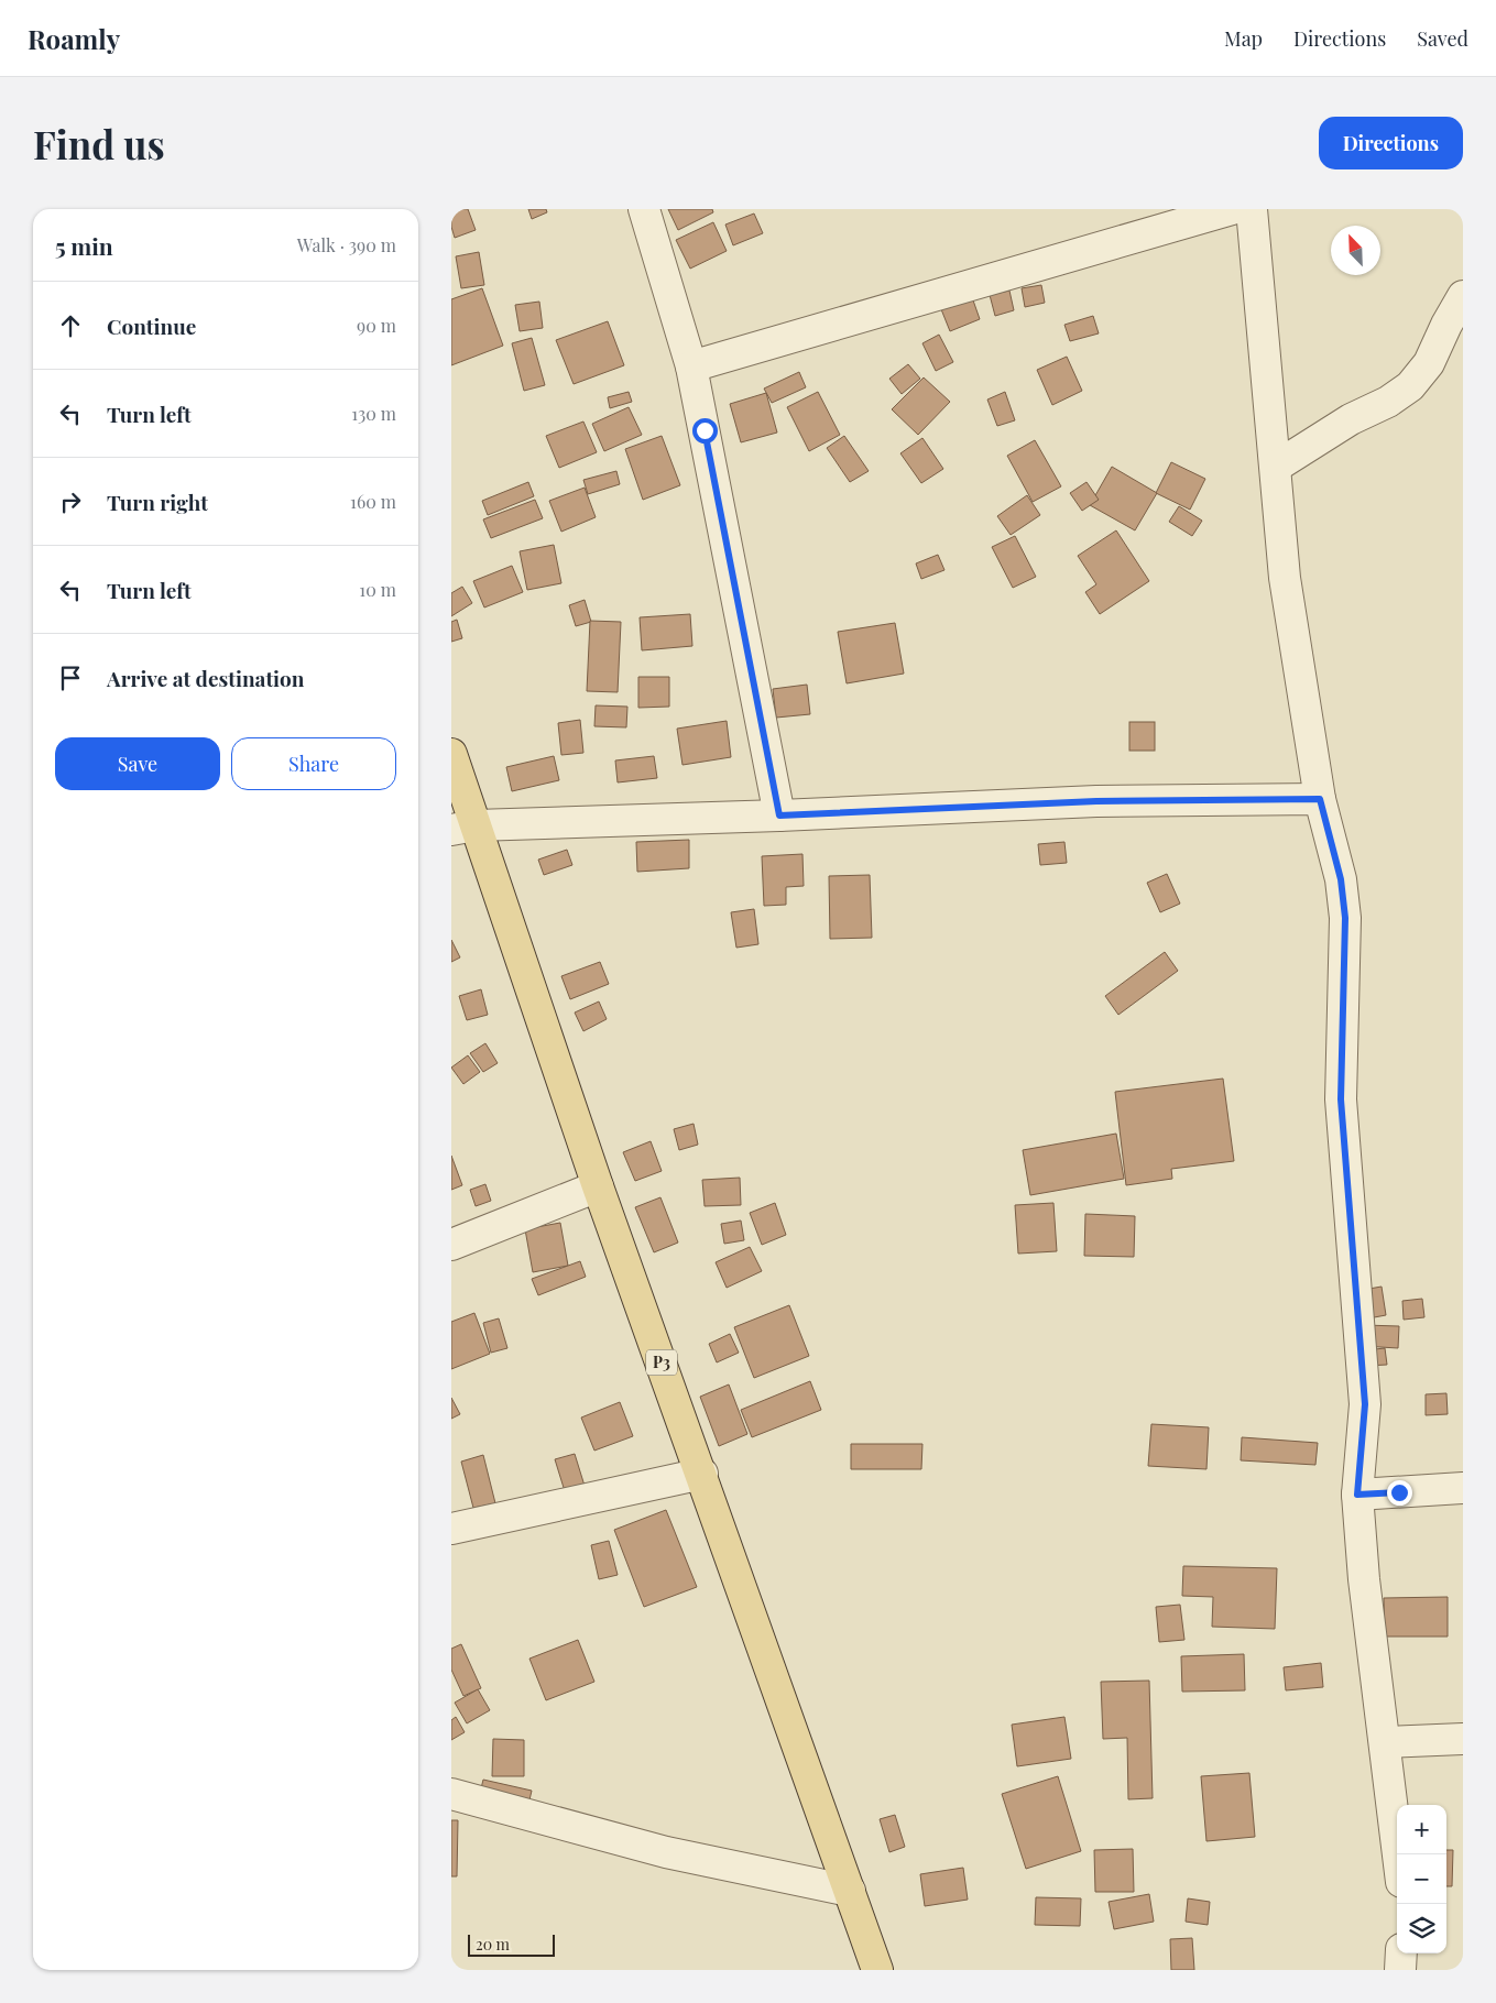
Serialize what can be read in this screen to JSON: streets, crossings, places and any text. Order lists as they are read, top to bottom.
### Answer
{
  "streets": {
    "main road": ["P3"]
  },
  "scale_bar": "20 m",
  "north": "top left",
  "page": {
    "header": "Roamly",
    "nav": ["Map", "Directions", "Saved"],
    "buttons": [
      "Directions",
      ["Save", "Share"]
    ],
    "title": "Find us",
    "heading": ["5 min", "Walk · 390 m"],
    "list": [
      ["Continue", "90 m"],
      ["Turn left", "130 m"],
      ["Turn right", "160 m"],
      ["Turn left", "10 m"],
      "Arrive at destination"
    ],
    "map_buttons": ["+", "−"],
    "scale": "20 m"
  }
}
